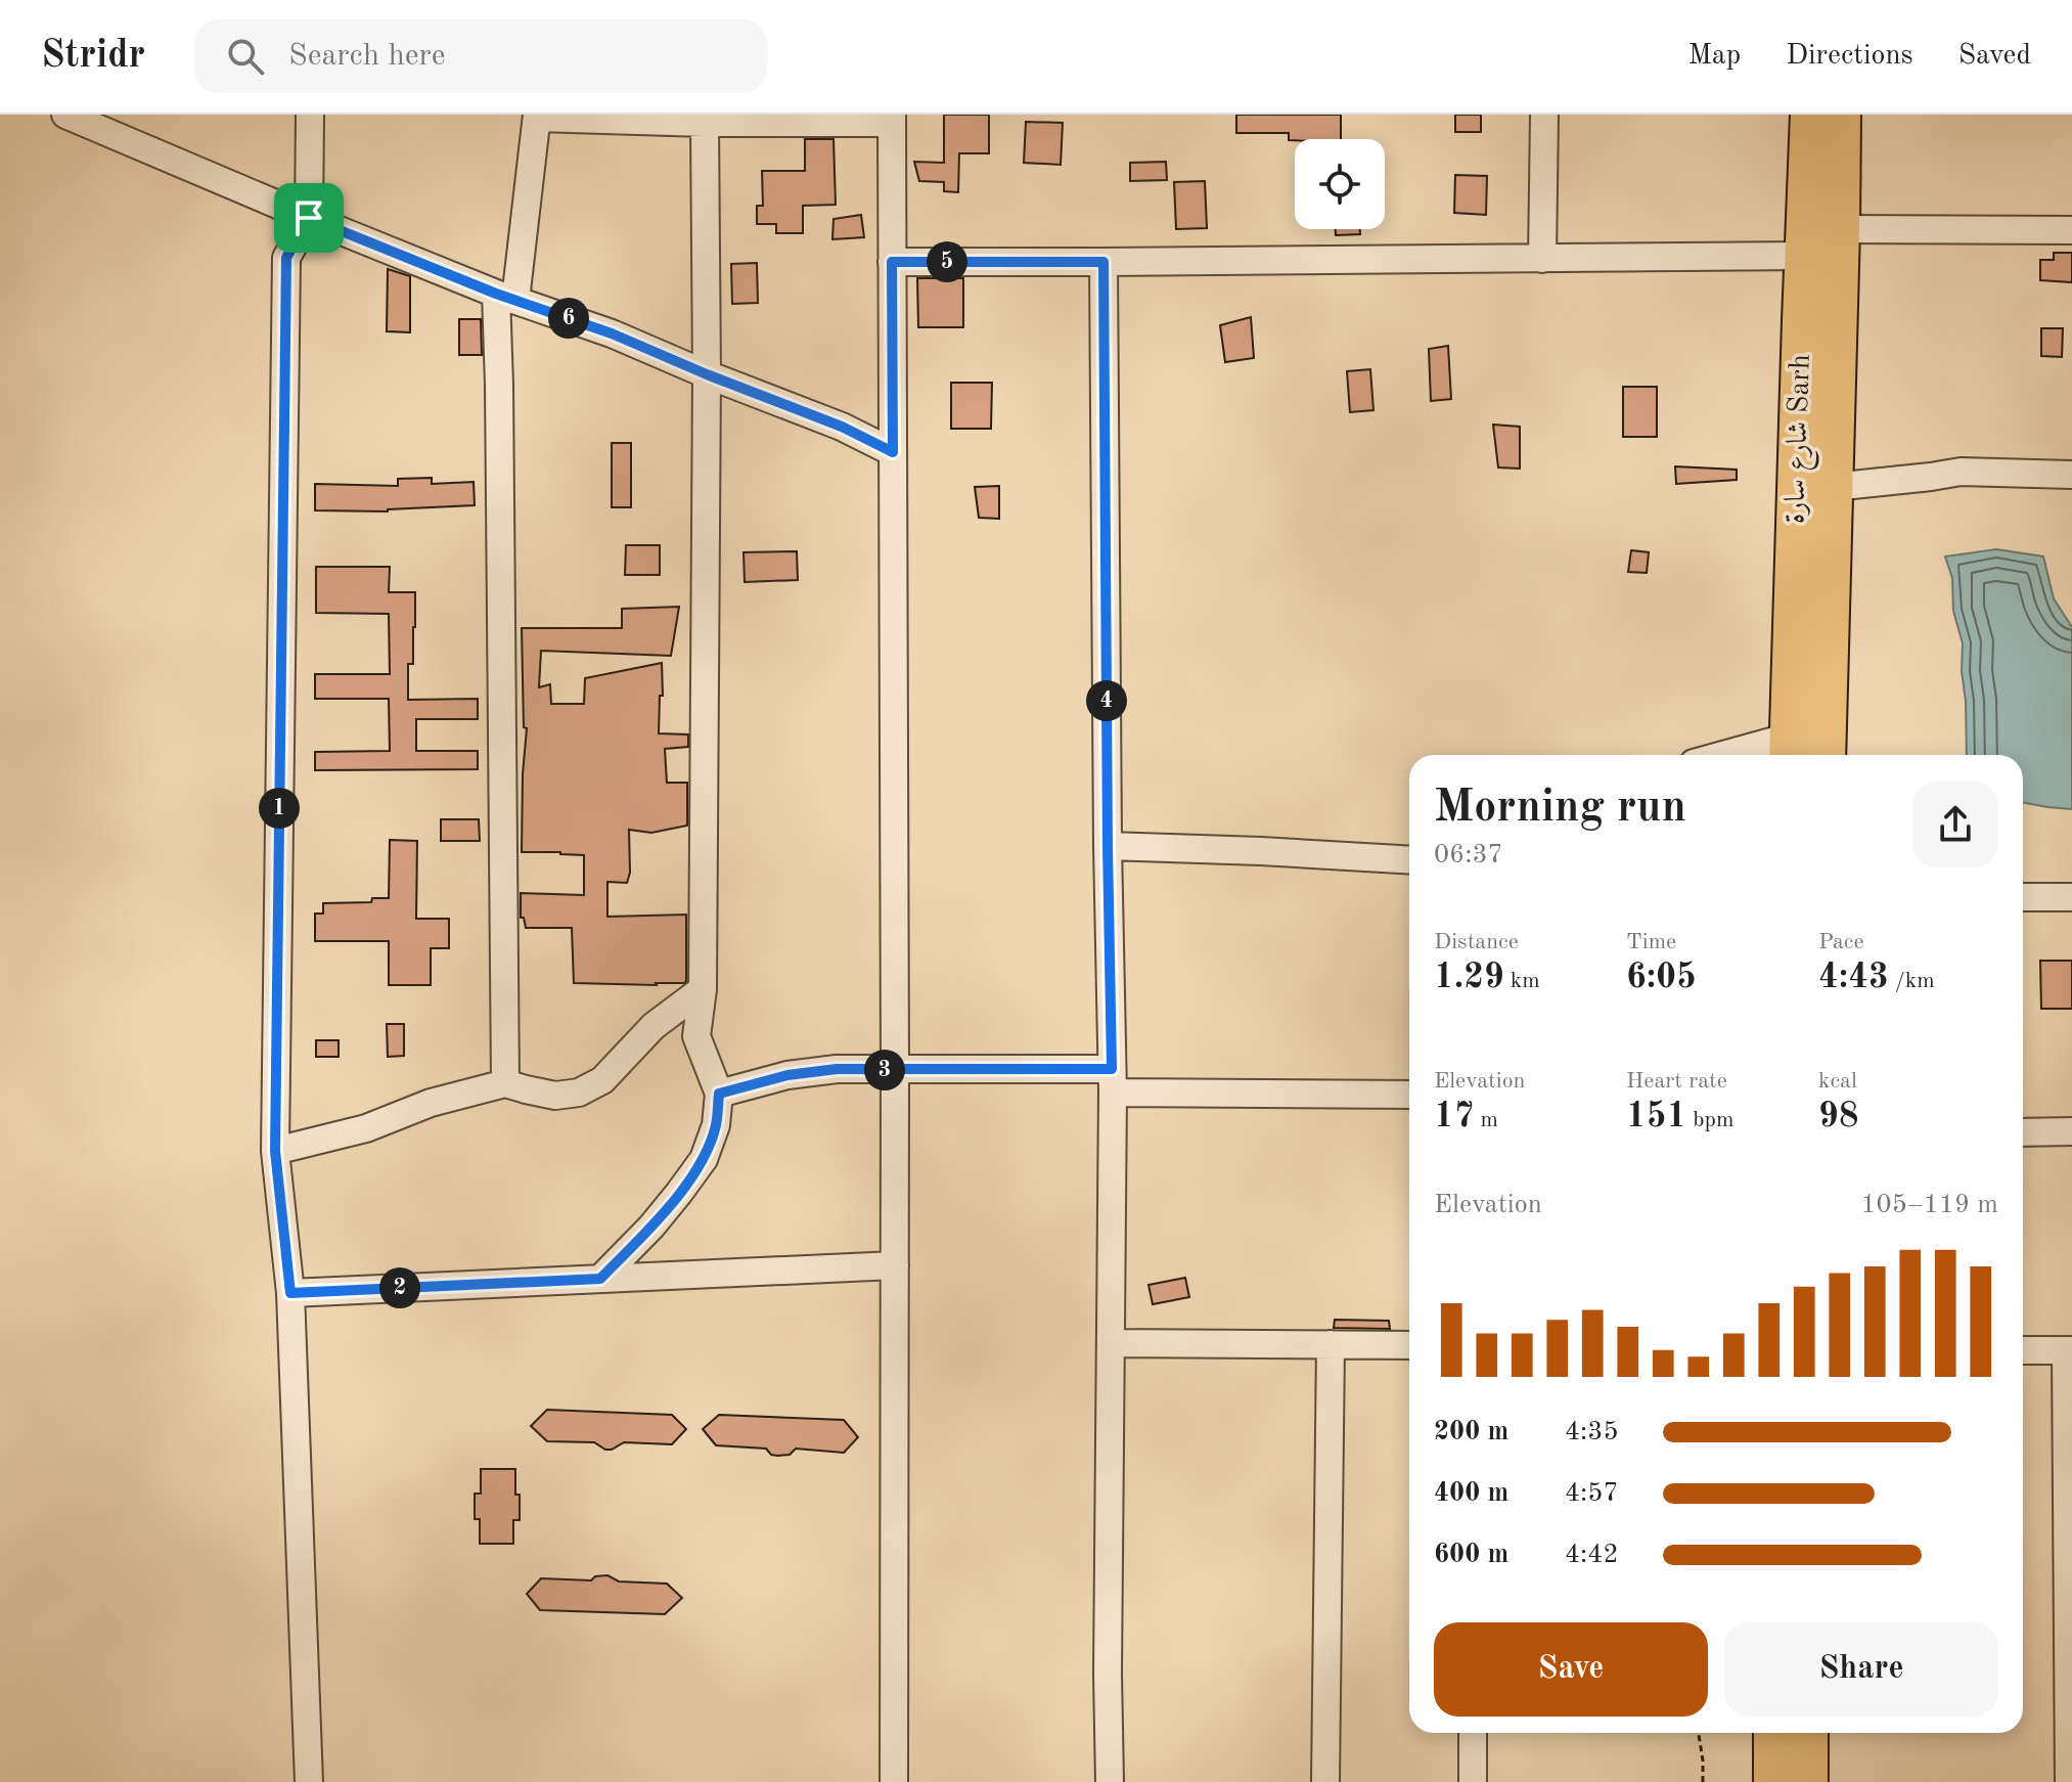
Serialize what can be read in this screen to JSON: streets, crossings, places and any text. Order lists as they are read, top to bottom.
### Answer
{
  "streets": {
    "highway": ["شارع سارة Sarh"]
  },
  "page": {
    "header": "Stridr",
    "search": "Search here",
    "nav": ["Map", "Directions", "Saved"],
    "pins": [
      "5",
      "6",
      "4",
      "1",
      "3",
      "2"
    ],
    "heading": ["Morning run", "06:37"],
    "stats": [
      ["Distance", "1.29 km"],
      ["Time", "6:05"],
      ["Pace", "4:43 /km"],
      ["Elevation", "17 m"],
      ["Heart rate", "151 bpm"],
      ["kcal", "98"]
    ],
    "chart": ["Elevation", "105–119 m"],
    "list": [
      {
        "name": "200 m",
        "note": "4:35"
      },
      {
        "name": "400 m",
        "note": "4:57"
      },
      {
        "name": "600 m",
        "note": "4:42"
      }
    ],
    "buttons": ["Save", "Share"]
  }
}
